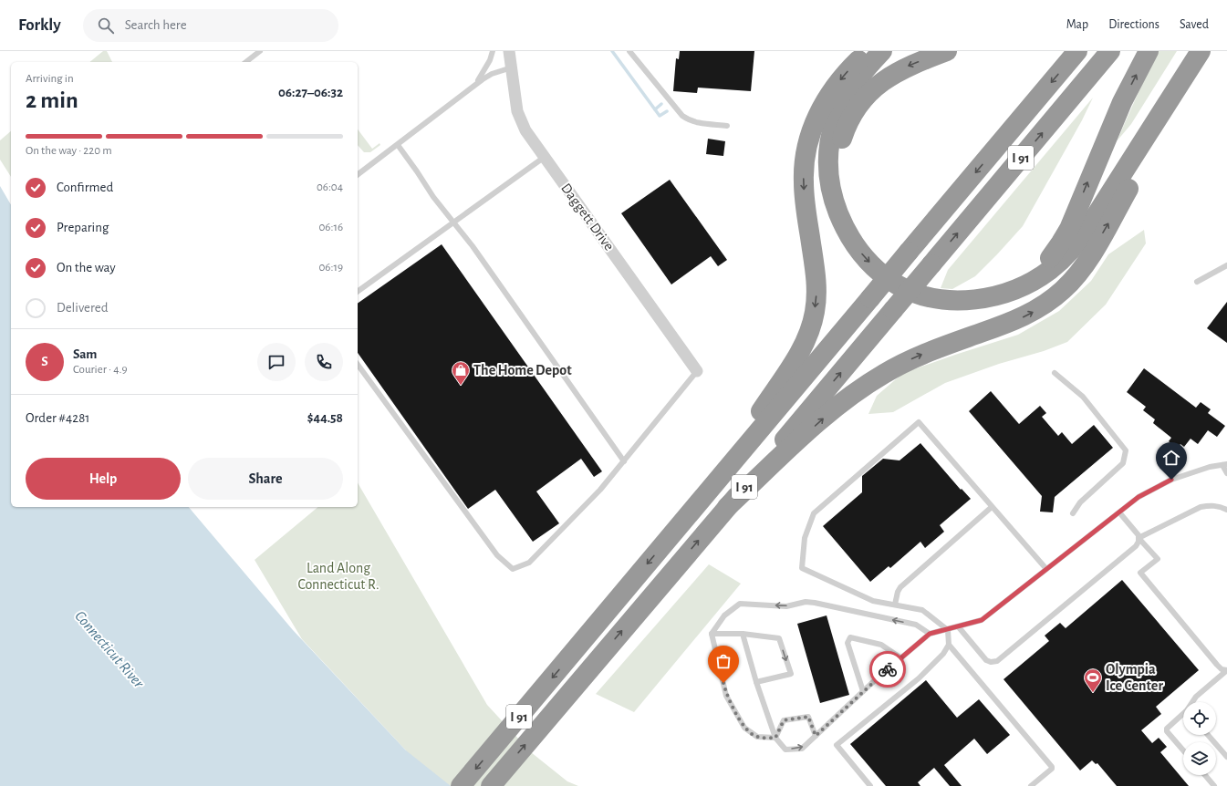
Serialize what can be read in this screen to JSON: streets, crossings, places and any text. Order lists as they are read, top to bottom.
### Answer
{
  "streets": {
    "highway": ["I 91"],
    "street": ["Daggett Drive"]
  },
  "water": ["Connecticut River"],
  "parks": ["Land Along Connecticut R."],
  "places": {
    "shop": ["The Home Depot"],
    "sports": ["Olympia Ice Center"]
  },
  "page": {
    "header": "Forkly",
    "search": "Search here",
    "nav": ["Map", "Directions", "Saved"],
    "heading": ["2 min", "Arriving in", "06:27–06:32"],
    "panel": [
      "Sam",
      "Courier · 4.9",
      "Order #4281",
      "$44.58"
    ],
    "bar": "On the way · 220 m",
    "list": [
      ["Confirmed", "06:04"],
      ["Preparing", "06:16"],
      ["On the way", "06:19"],
      "Delivered"
    ],
    "round": "S",
    "buttons": ["Help", "Share"]
  }
}
